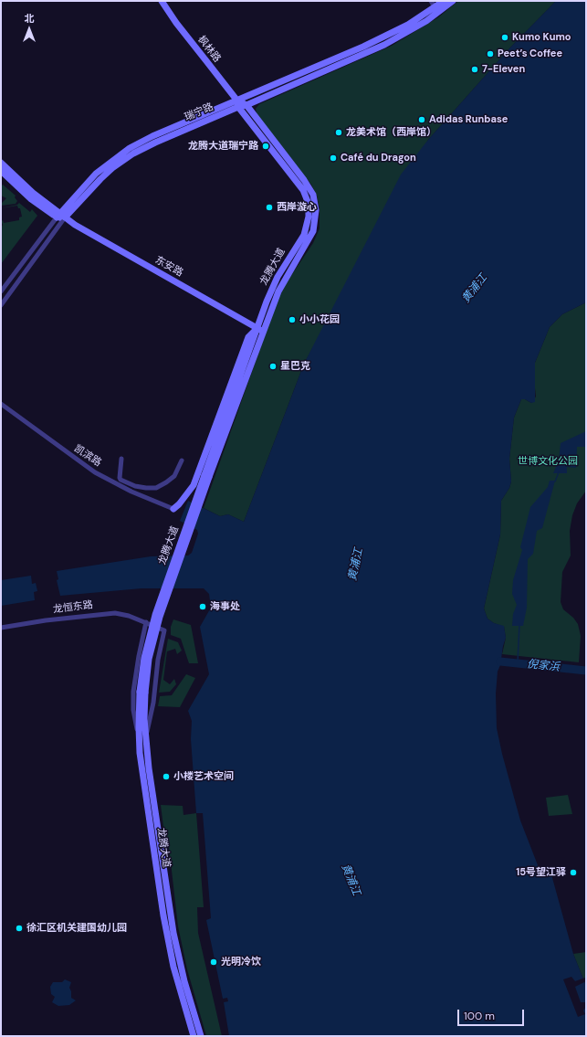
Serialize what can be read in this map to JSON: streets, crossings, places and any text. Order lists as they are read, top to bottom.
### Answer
{
  "streets": {
    "main road": [
      "枫林路",
      "瑞宁路",
      "东安路",
      "龙腾大道"
    ],
    "street": ["凯滨路", "龙恒东路"]
  },
  "crossings": [
    ["枫林路", "瑞宁路"],
    ["枫林路", "龙腾大道"],
    ["瑞宁路", "东安路"],
    ["瑞宁路", "龙腾大道"],
    ["东安路", "龙腾大道"],
    ["龙腾大道", "龙恒东路"]
  ],
  "water": ["黄浦江", "倪家浜"],
  "parks": ["世博文化公园"],
  "places": [
    "Kumo Kumo",
    "Peet’s Coffee",
    "7-Eleven",
    "Adidas Runbase",
    "龙美术馆（西岸馆）",
    "龙腾大道瑞宁路",
    "Café du Dragon",
    "西岸漩心",
    "小小花园",
    "星巴克",
    "海事处",
    "小楼艺术空间",
    "15号望江驿",
    "徐汇区机关建国幼儿园",
    "光明冷饮"
  ],
  "scale_bar": "100 m",
  "north": "top"
}
